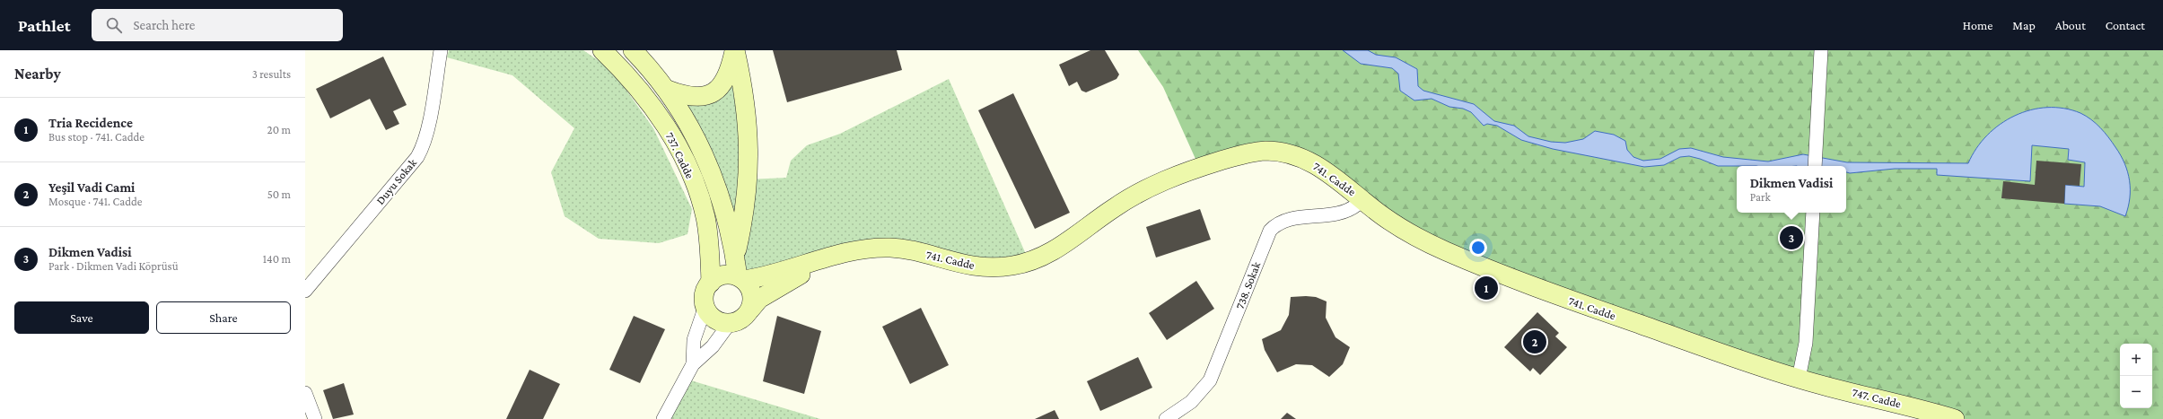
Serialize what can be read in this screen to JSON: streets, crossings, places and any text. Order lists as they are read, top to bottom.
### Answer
{
  "streets": {
    "street": [
      "737. Cadde",
      "741. Cadde",
      "Duyu Sokak",
      "738. Sokak",
      "747. Cadde"
    ]
  },
  "crossings": [
    ["737. Cadde", "741. Cadde"],
    ["741. Cadde", "738. Sokak"],
    ["741. Cadde", "747. Cadde"]
  ],
  "page": {
    "header": "Pathlet",
    "search": "Search here",
    "nav": [
      "Home",
      "Map",
      "About",
      "Contact"
    ],
    "heading": ["Nearby", "3 results"],
    "list": [
      {
        "mark": "1",
        "name": "Tria Recidence",
        "note": "Bus stop · 741. Cadde",
        "value": "20 m"
      },
      {
        "mark": "2",
        "name": "Yeşil Vadi Cami",
        "note": "Mosque · 741. Cadde",
        "value": "50 m"
      },
      {
        "mark": "3",
        "name": "Dikmen Vadisi",
        "note": "Park · Dikmen Vadi Köprüsü",
        "value": "140 m"
      }
    ],
    "popup": ["Dikmen Vadisi", "Park"],
    "pins": ["3", "1", "2"],
    "buttons": ["Save", "Share"],
    "map_buttons": ["+", "−"]
  }
}
